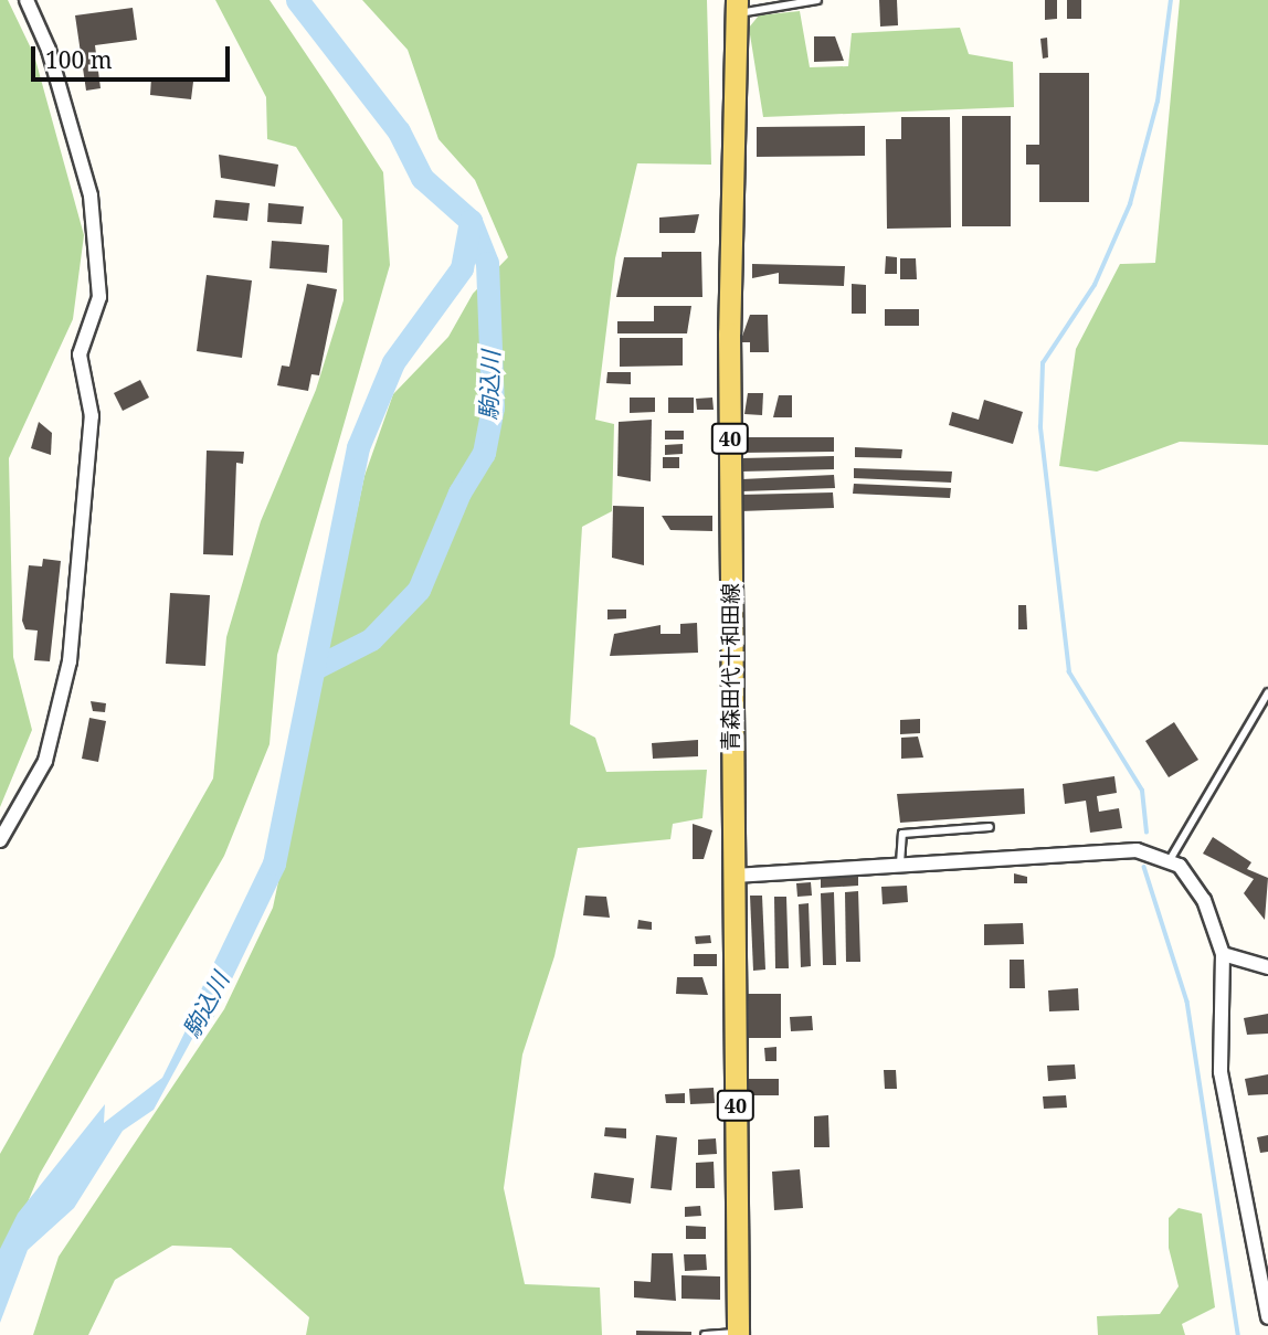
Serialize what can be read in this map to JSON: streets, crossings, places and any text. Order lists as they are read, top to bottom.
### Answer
{
  "streets": {
    "main road": ["40", "青森田代十和田線"]
  },
  "water": ["駒込川"],
  "scale_bar": "100 m"
}
